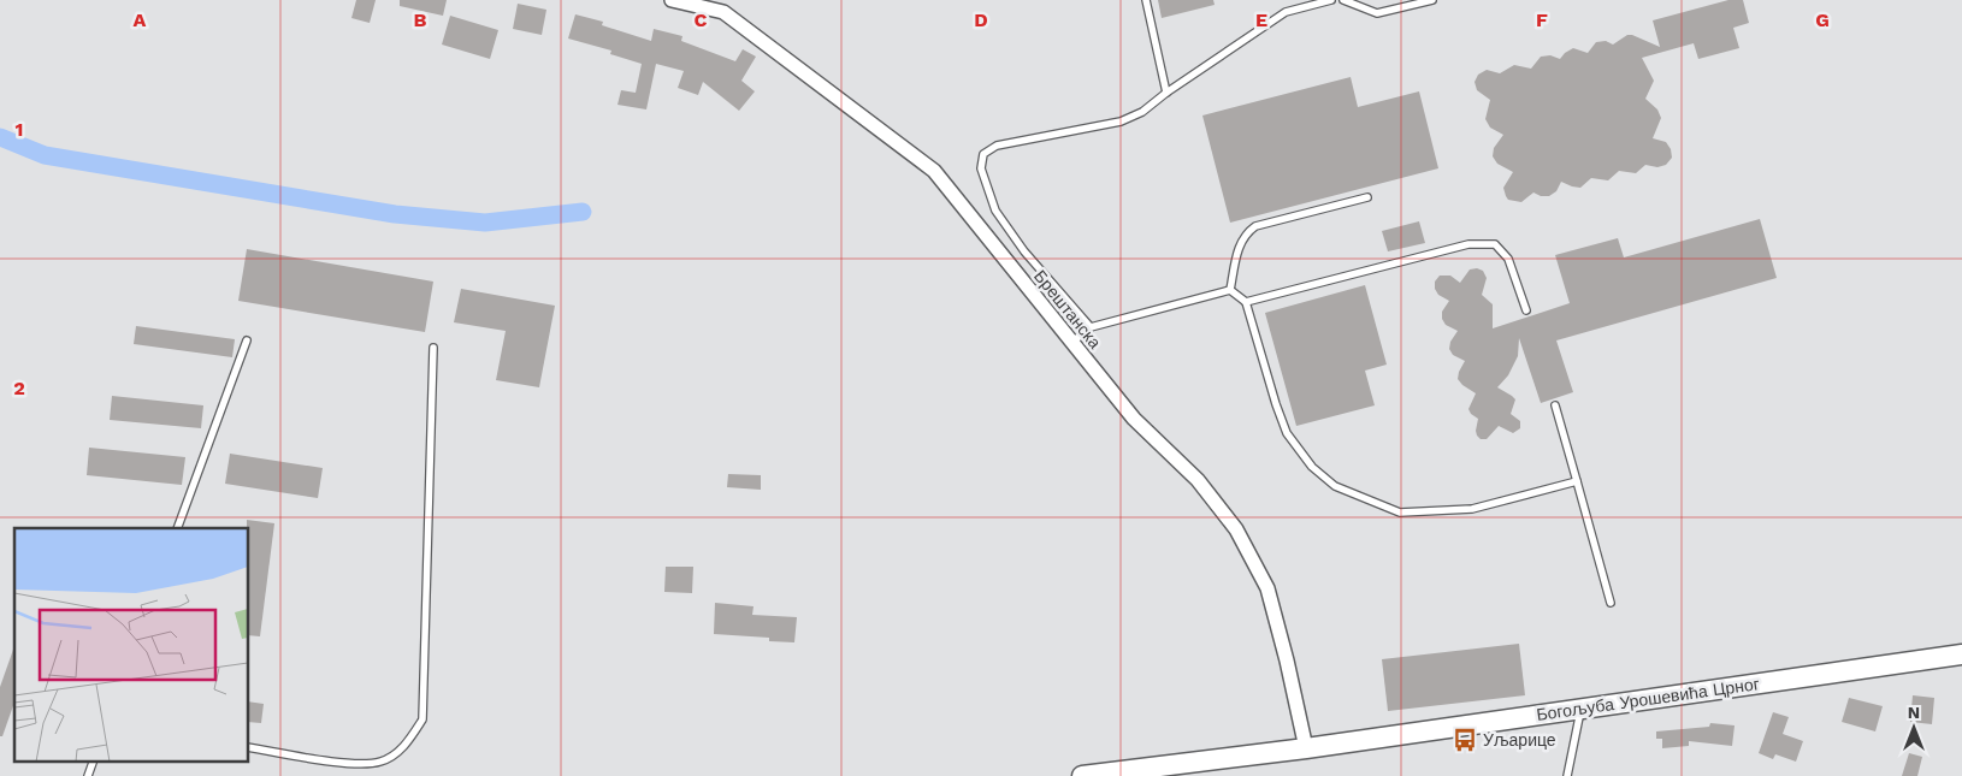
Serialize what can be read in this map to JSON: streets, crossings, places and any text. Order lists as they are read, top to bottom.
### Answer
{
  "streets": {
    "street": ["Брештанска", "Богољуба Урошевића Црног"]
  },
  "crossings": [
    ["Брештанска", "Богољуба Урошевића Црног"]
  ],
  "places": {
    "bus stop": ["Уљарице"]
  },
  "north": "top",
  "grid": {
    "columns": [
      "A",
      "B",
      "C",
      "D",
      "E",
      "F",
      "G"
    ],
    "rows": ["1", "2"]
  }
}
